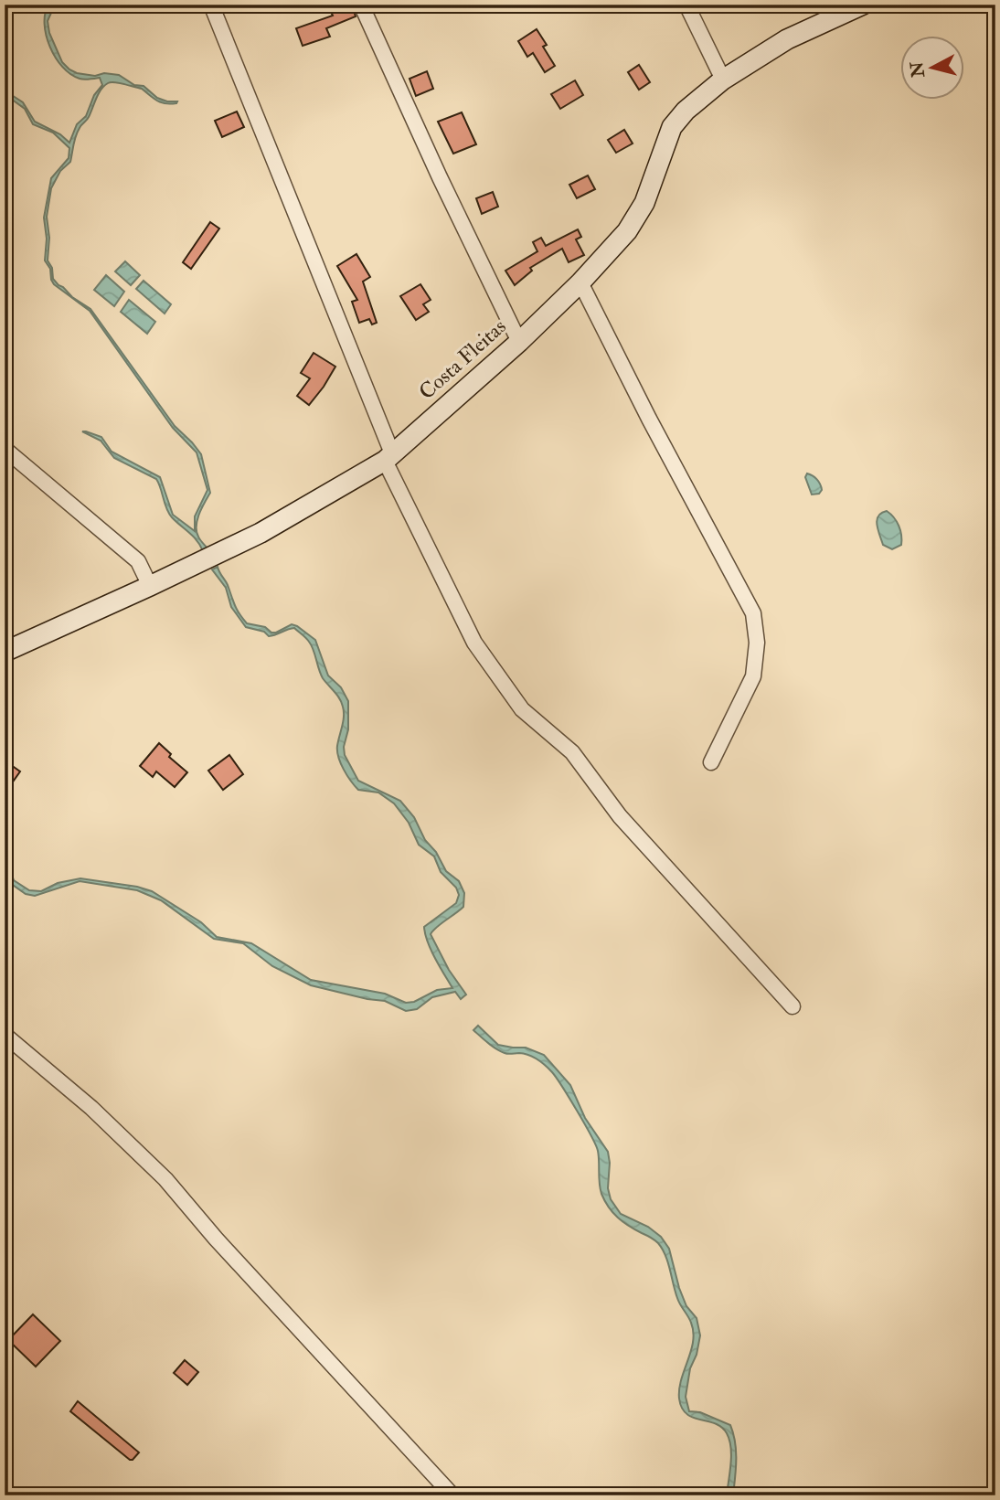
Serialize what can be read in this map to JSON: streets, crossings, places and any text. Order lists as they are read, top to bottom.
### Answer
{
  "streets": {
    "main road": ["Costa Fleitas"]
  },
  "north": "left"
}
